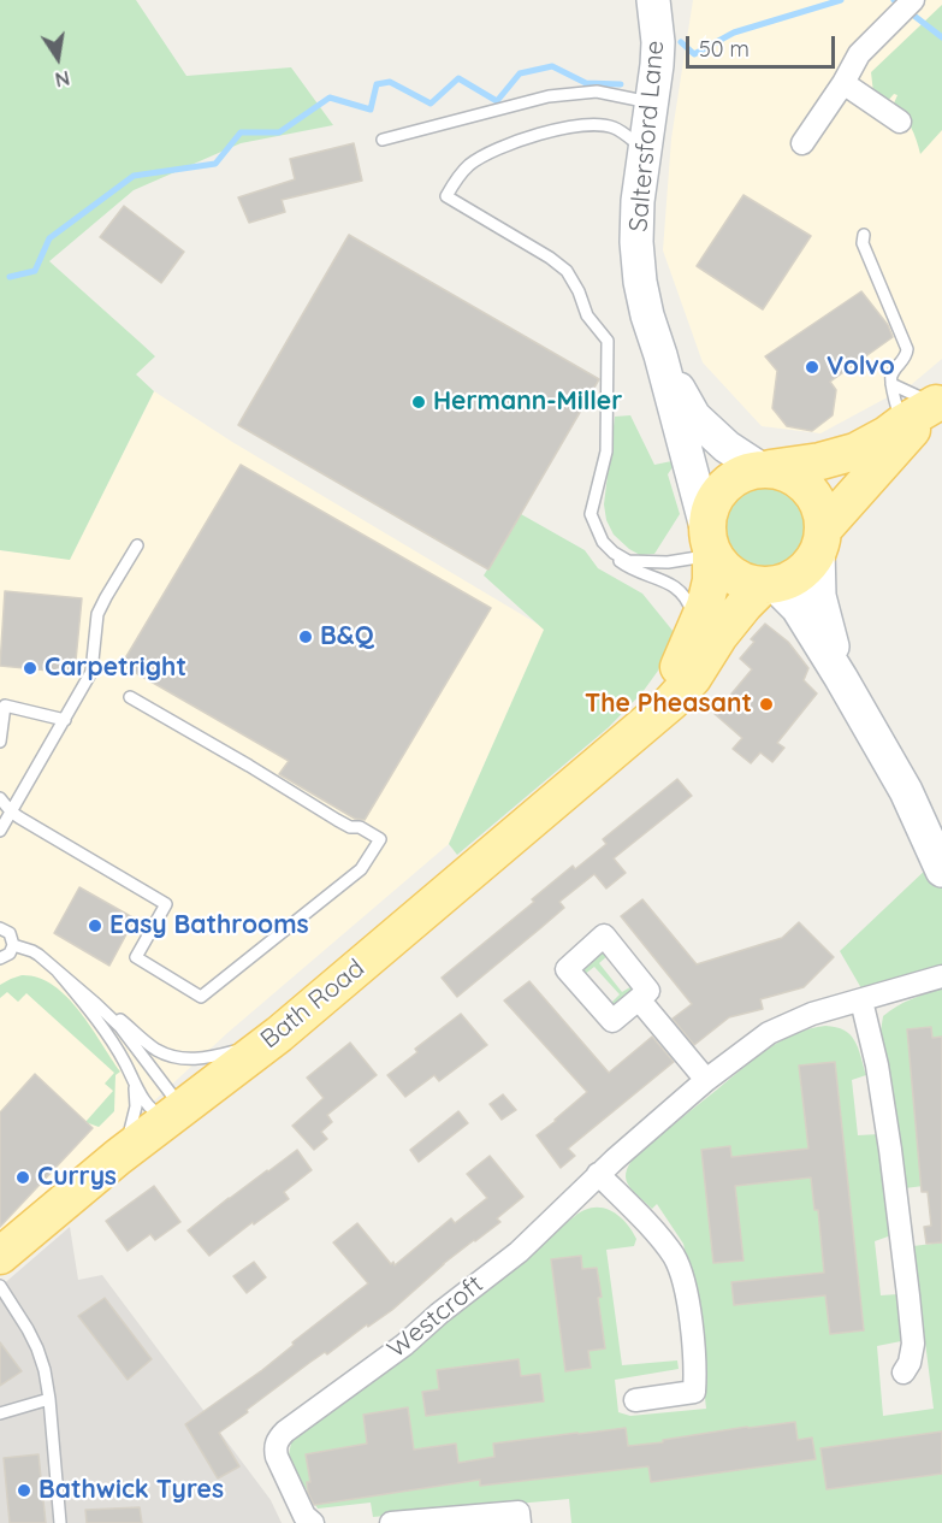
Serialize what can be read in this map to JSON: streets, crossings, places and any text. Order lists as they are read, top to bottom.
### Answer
{
  "streets": {
    "main road": ["Saltersford Lane", "Bath Road"],
    "street": ["Westcroft"]
  },
  "crossings": [
    ["Saltersford Lane", "Bath Road"]
  ],
  "places": [
    "Volvo",
    "Hermann-Miller",
    "B&Q",
    "Carpetright",
    "The Pheasant",
    "Easy Bathrooms",
    "Currys",
    "Bathwick Tyres"
  ],
  "scale_bar": "50 m",
  "north": "bottom"
}
